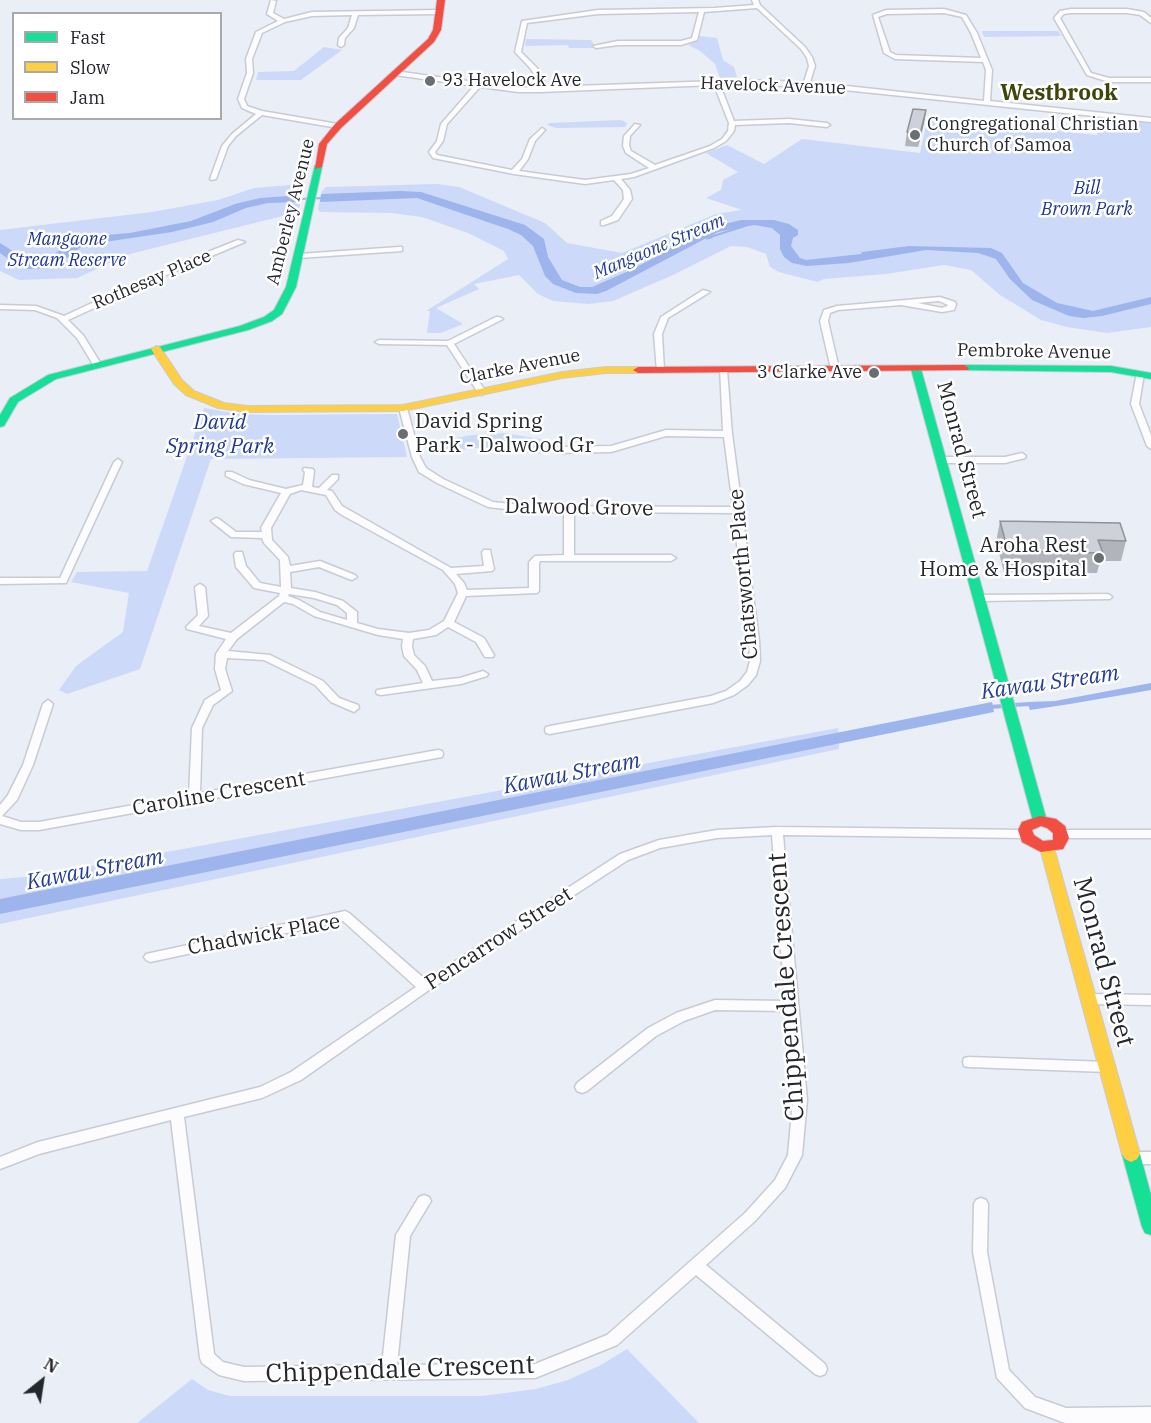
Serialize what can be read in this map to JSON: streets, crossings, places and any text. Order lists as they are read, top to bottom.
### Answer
{
  "streets": {
    "street": [
      "Havelock Avenue",
      "Amberley Avenue",
      "Rothesay Place",
      "Pembroke Avenue",
      "Clarke Avenue",
      "Monrad Street",
      "Dalwood Grove",
      "Chatsworth Place",
      "Caroline Crescent",
      "Chadwick Place",
      "Pencarrow Street",
      "Chippendale Crescent"
    ]
  },
  "crossings": [
    ["Havelock Avenue", "Amberley Avenue"],
    ["Amberley Avenue", "Clarke Avenue"],
    ["Pembroke Avenue", "Clarke Avenue"],
    ["Pembroke Avenue", "Monrad Street"],
    ["Clarke Avenue", "Monrad Street"],
    ["Clarke Avenue", "Dalwood Grove"],
    ["Clarke Avenue", "Chatsworth Place"],
    ["Monrad Street", "Pencarrow Street"],
    ["Dalwood Grove", "Chatsworth Place"],
    ["Chadwick Place", "Pencarrow Street"],
    ["Pencarrow Street", "Chippendale Crescent"]
  ],
  "districts": ["Westbrook"],
  "water": ["Mangaone Stream", "Kawau Stream"],
  "parks": ["Bill Brown Park", "Mangaone Stream Reserve", "David Spring Park"],
  "places": [
    "93 Havelock Ave",
    "Congregational Christian Church of Samoa",
    "3 Clarke Ave",
    "David Spring Park - Dalwood Gr",
    "Aroha Rest Home & Hospital"
  ],
  "legend": ["Fast", "Slow", "Jam"],
  "north": "top right"
}
